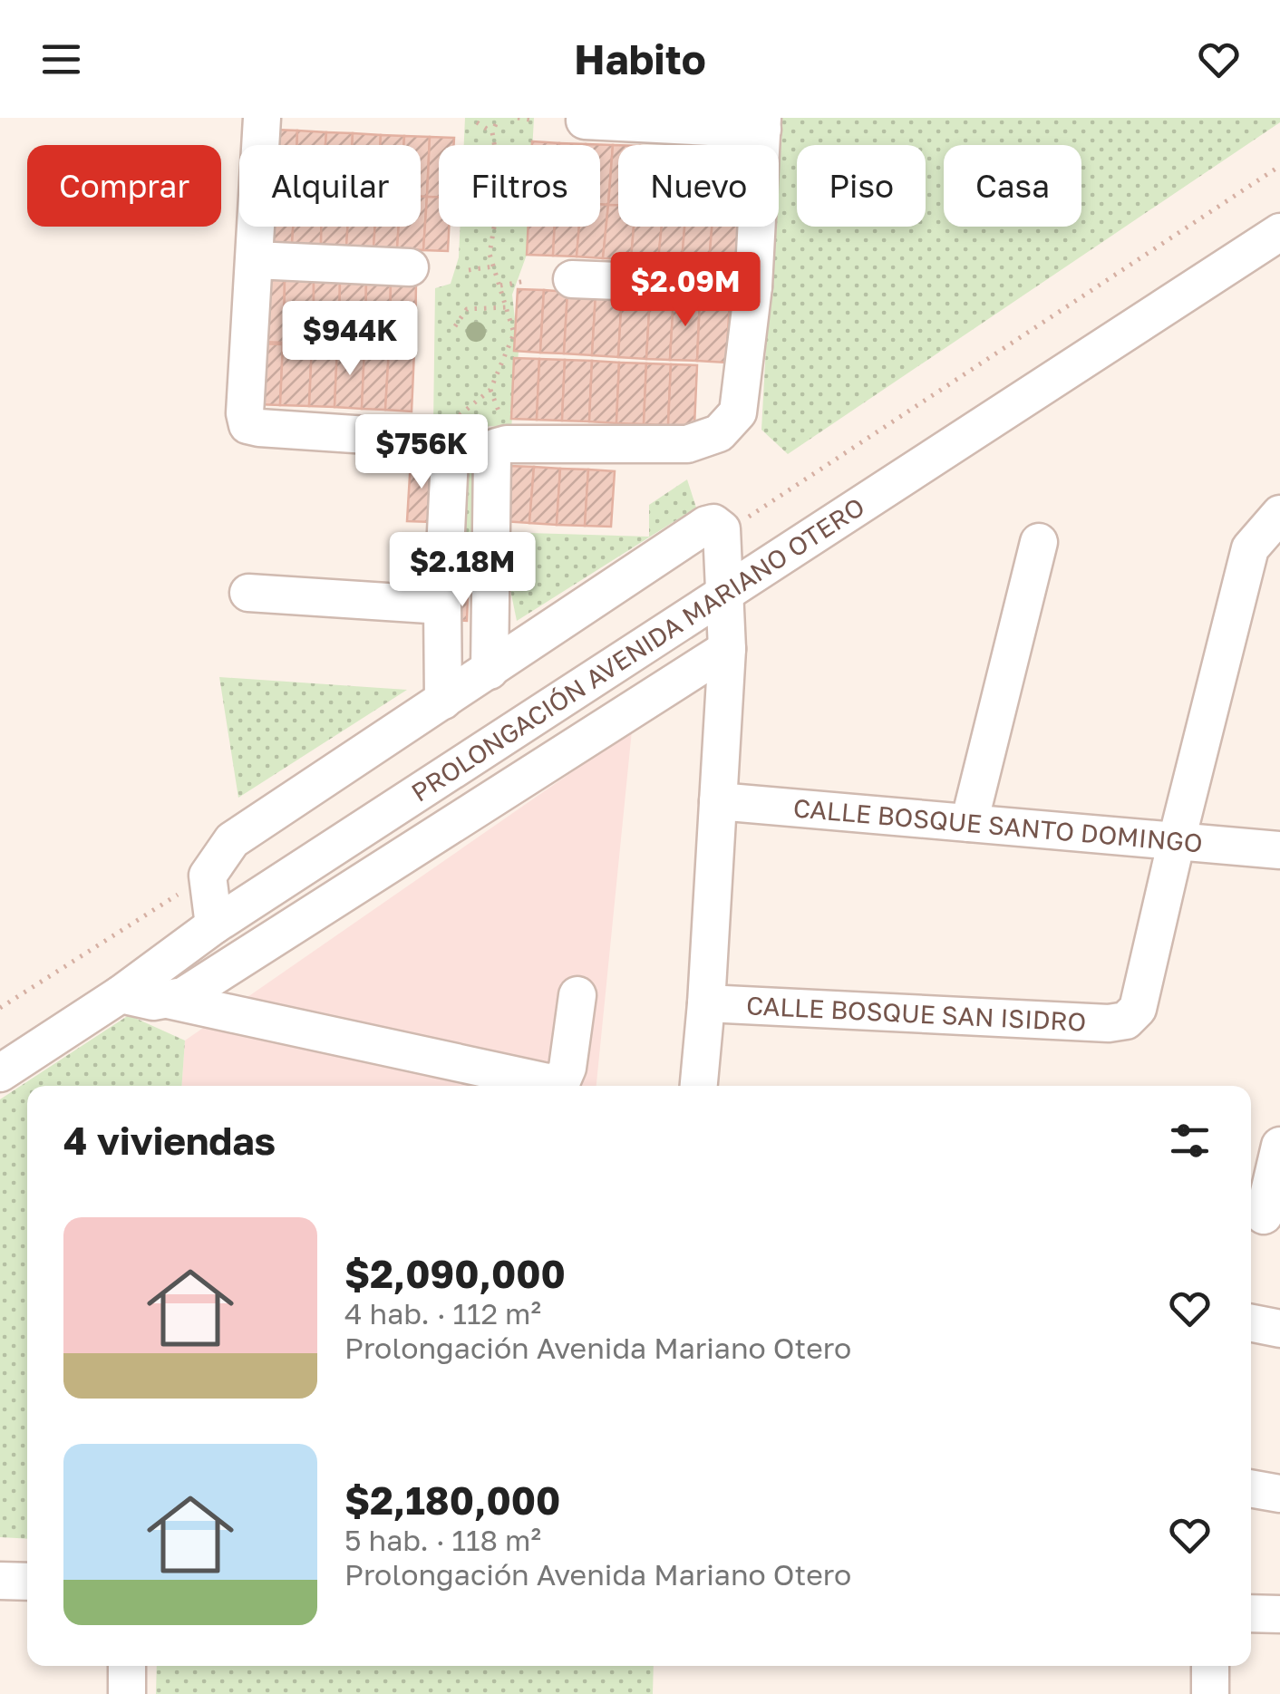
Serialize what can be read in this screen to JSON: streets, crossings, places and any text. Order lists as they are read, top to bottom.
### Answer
{
  "streets": {
    "street": ["PROLONGACIÓN AVENIDA MARIANO OTERO", "CALLE BOSQUE SANTO DOMINGO", "CALLE BOSQUE SAN ISIDRO"]
  },
  "crossings": [
    ["CALLE BOSQUE SANTO DOMINGO", "CALLE BOSQUE SAN ISIDRO"]
  ],
  "page": {
    "header": "Habito",
    "chip": [
      "Comprar",
      "Alquilar",
      "Filtros",
      "Nuevo",
      "Piso",
      "Casa"
    ],
    "price": [
      "$2.09M",
      "$944K",
      "$756K",
      "$2.18M"
    ],
    "heading": "4 viviendas",
    "list": [
      {
        "name": "$2,090,000",
        "note": "4 hab. · 112 m² · Prolongación Avenida Mariano Otero"
      },
      {
        "name": "$2,180,000",
        "note": "5 hab. · 118 m² · Prolongación Avenida Mariano Otero"
      }
    ]
  }
}
